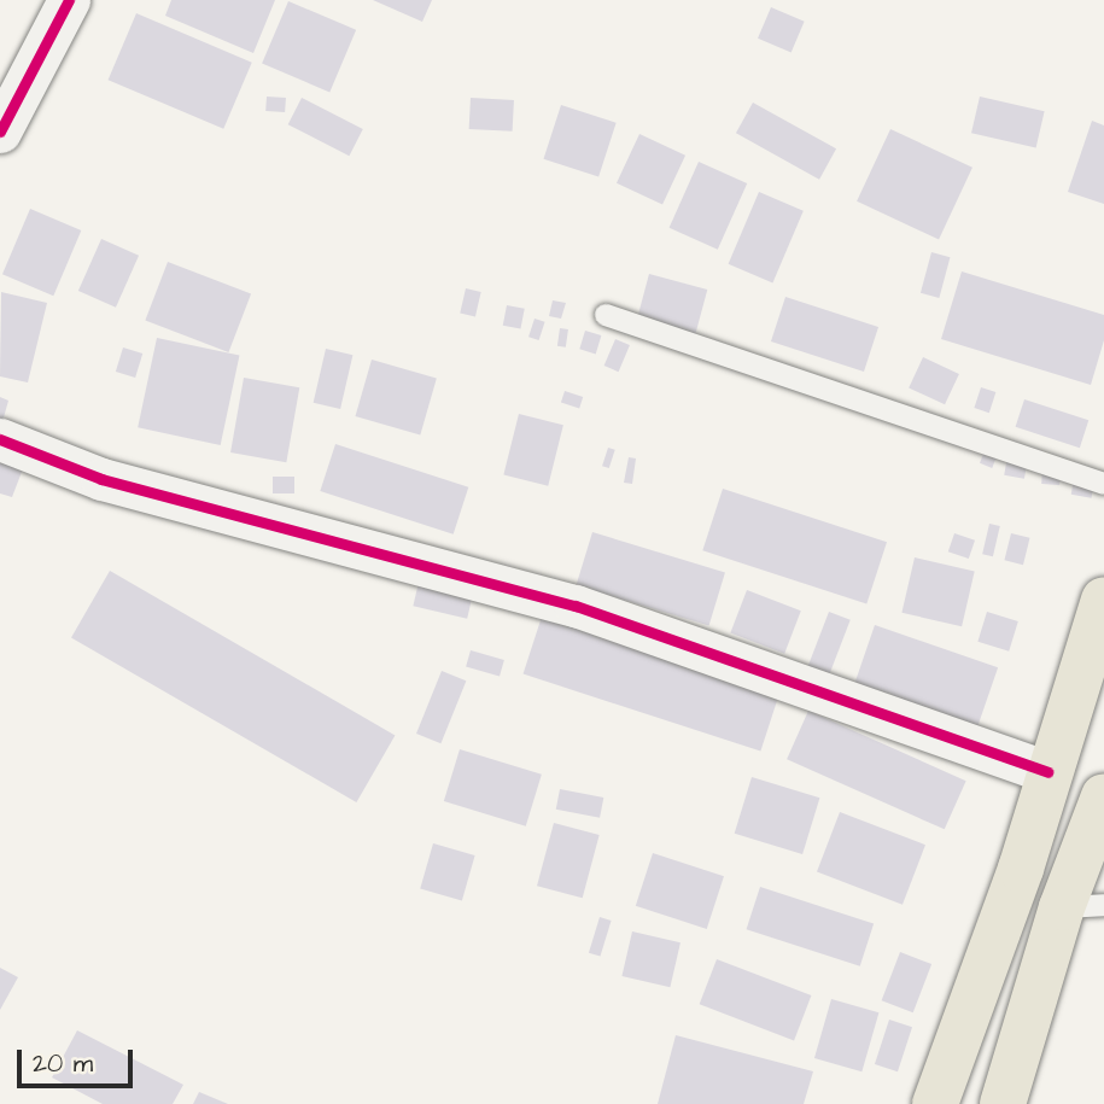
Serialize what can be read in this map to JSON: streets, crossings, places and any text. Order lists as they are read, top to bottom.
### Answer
{
  "scale_bar": "20 m"
}
